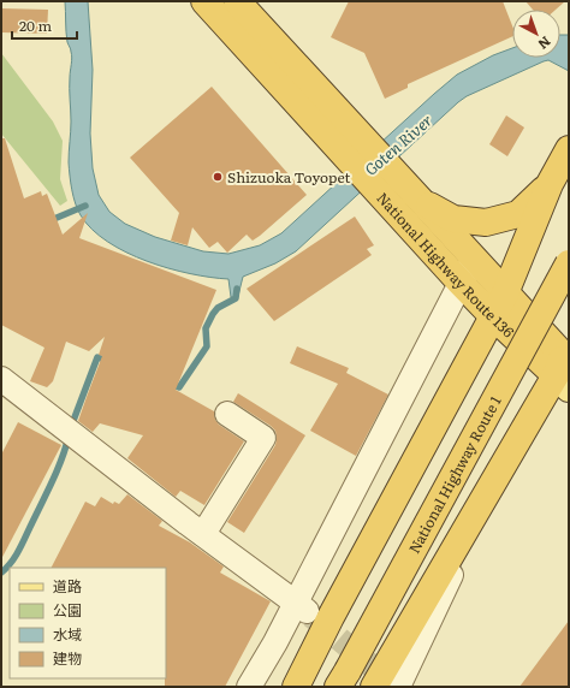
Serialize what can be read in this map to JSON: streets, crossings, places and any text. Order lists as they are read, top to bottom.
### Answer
{
  "streets": {
    "highway": ["National Highway Route 136", "National Highway Route 1"]
  },
  "water": ["Goten River"],
  "places": ["Shizuoka Toyopet"],
  "legend": [
    "道路",
    "公園",
    "水域",
    "建物"
  ],
  "scale_bar": "20 m",
  "north": "bottom right"
}
